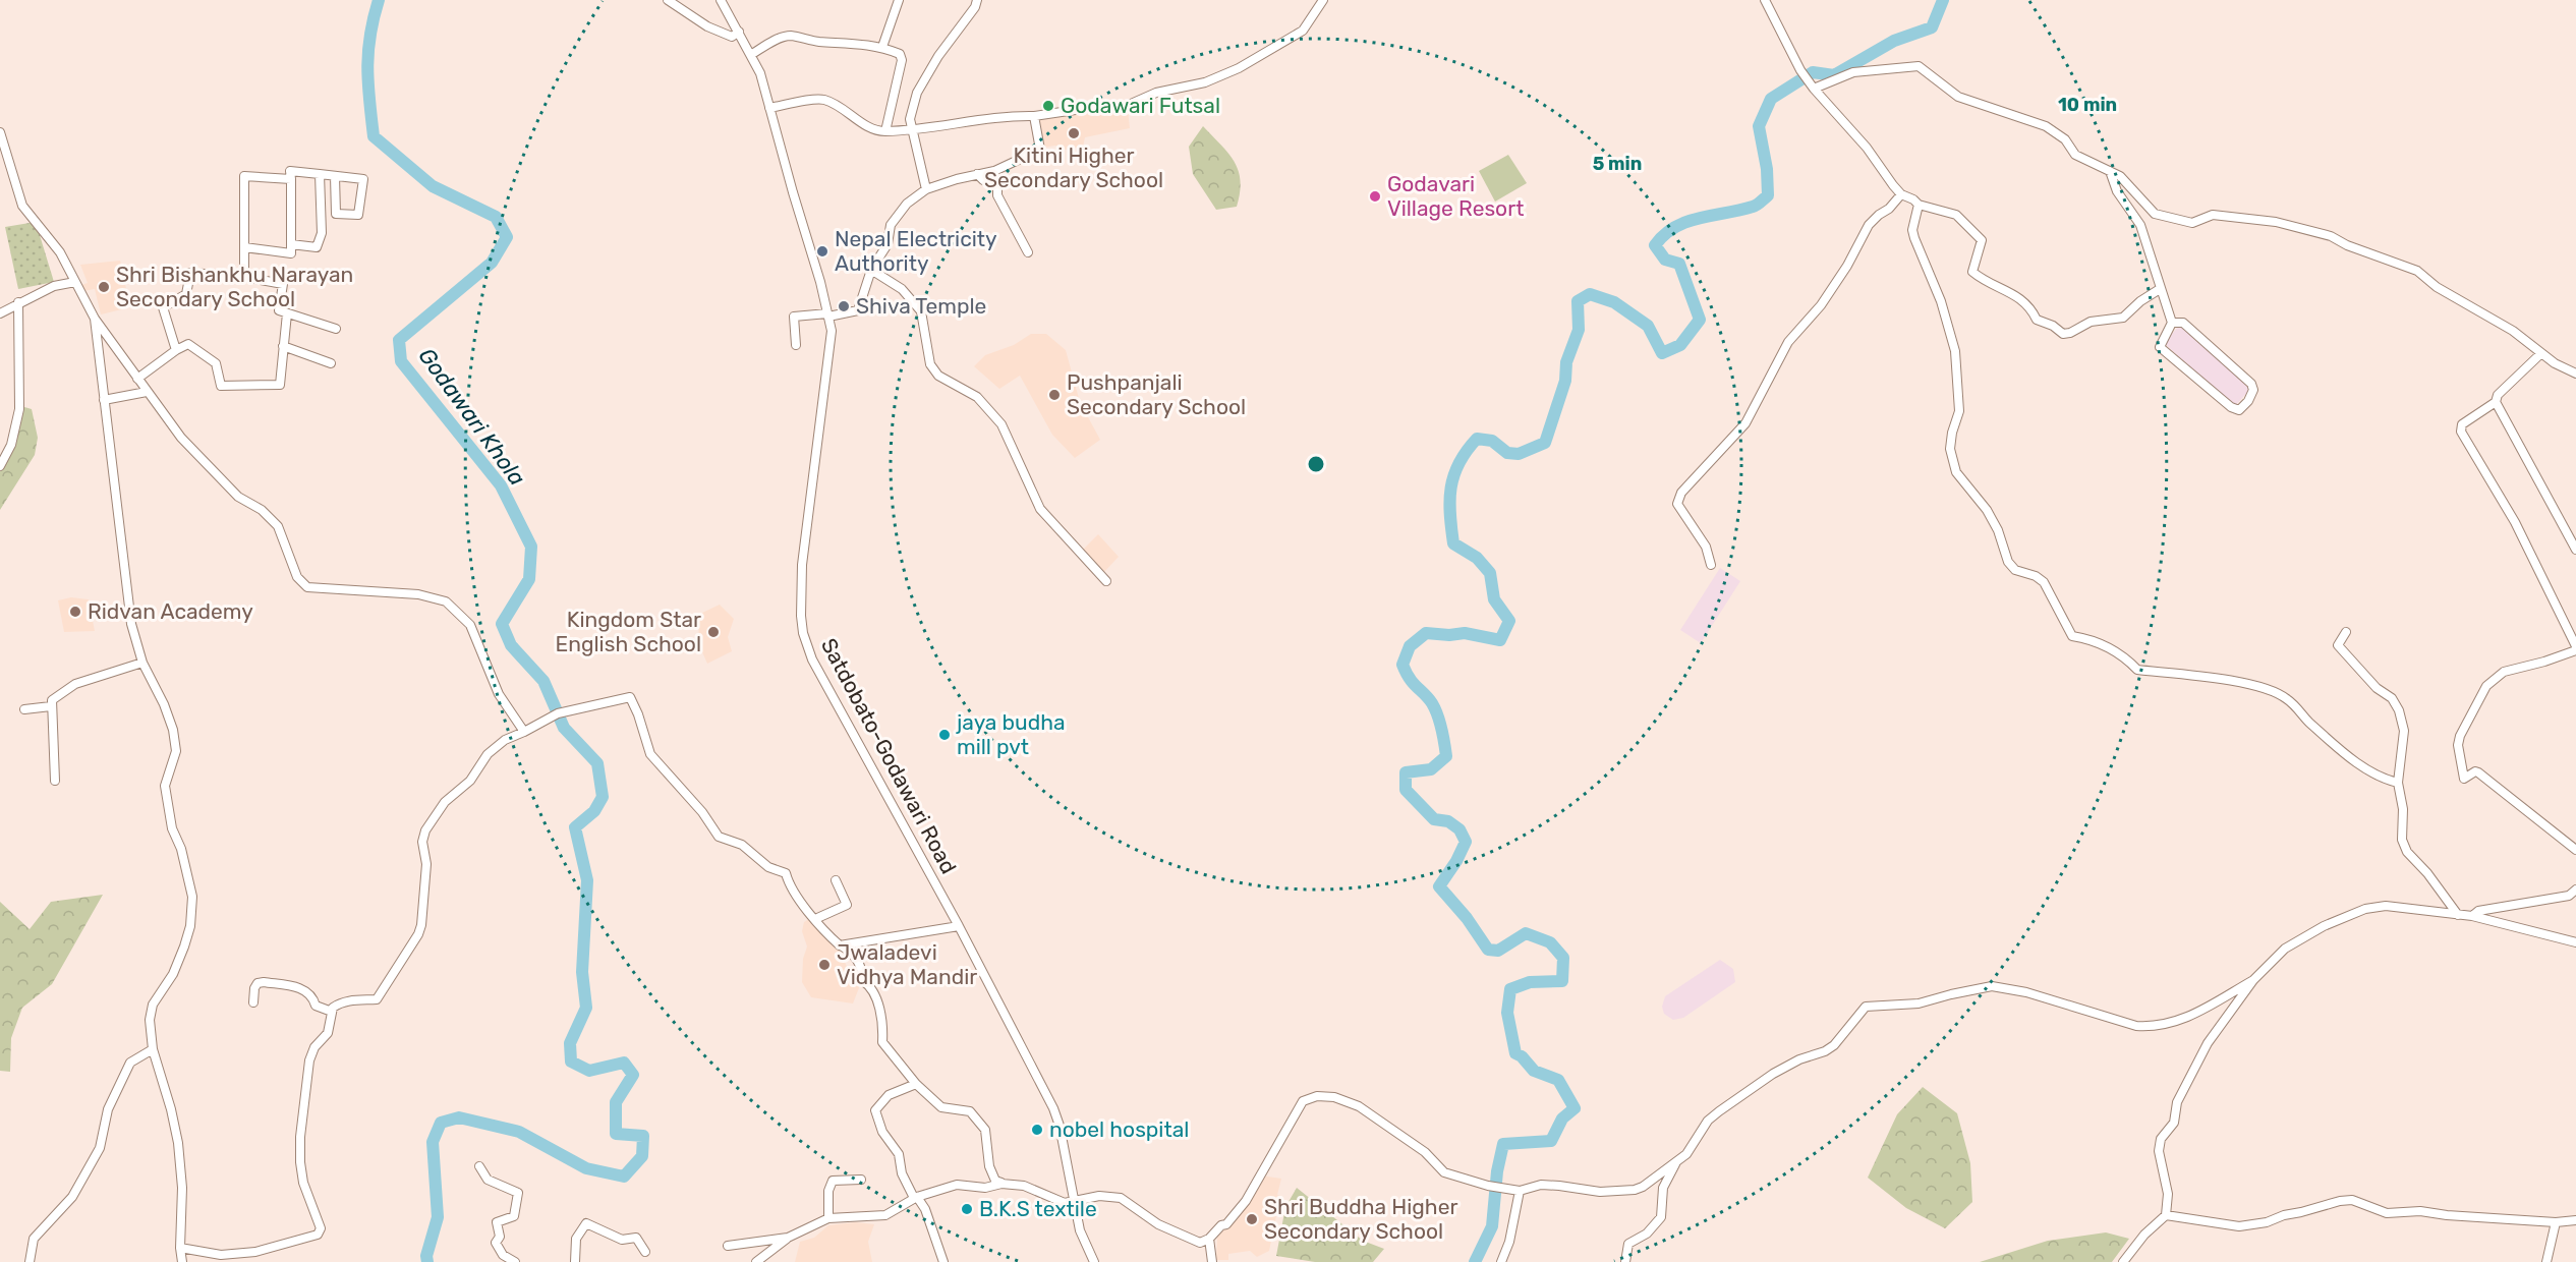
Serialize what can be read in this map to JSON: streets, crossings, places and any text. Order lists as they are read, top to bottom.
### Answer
{
  "streets": {
    "street": ["Satdobato-Godawari Road"]
  },
  "water": ["Godawari Khola"],
  "places": [
    "Godawari Futsal",
    "Kitini Higher Secondary School",
    "Godavari Village Resort",
    "Nepal Electricity Authority",
    "Shri Bishankhu Narayan Secondary School",
    "Shiva Temple",
    "Pushpanjali Secondary School",
    "Ridvan Academy",
    "Kingdom Star English School",
    "jaya budha mill pvt",
    "Jwaladevi Vidhya Mandir",
    "nobel hospital",
    "B.K.S textile",
    "Shri Buddha Higher Secondary School"
  ],
  "rings": ["10 min", "5 min"]
}
